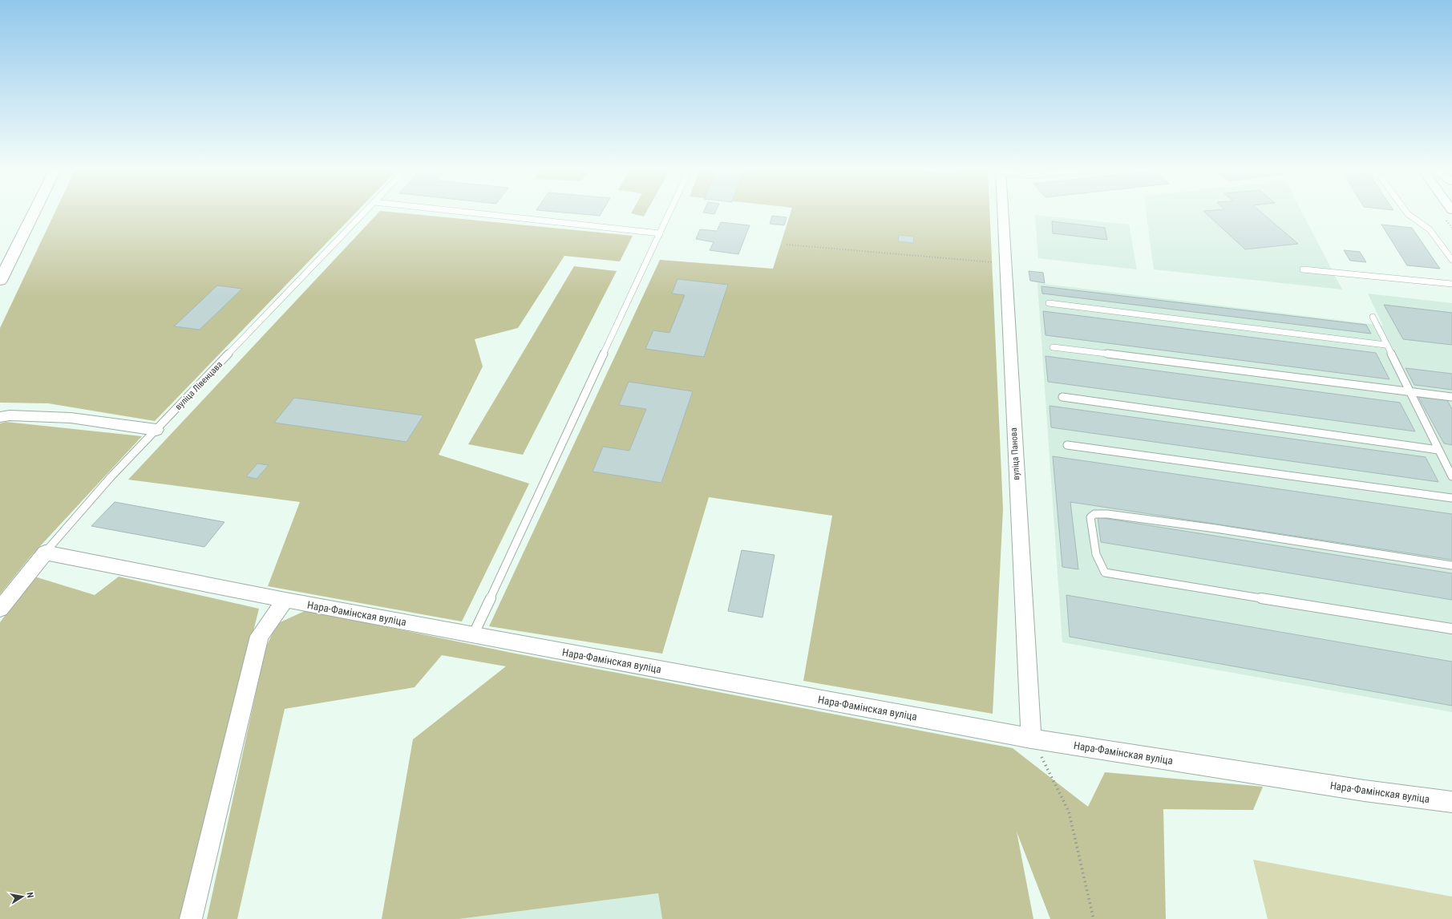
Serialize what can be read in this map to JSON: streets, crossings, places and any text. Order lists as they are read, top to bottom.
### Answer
{
  "streets": {
    "street": ["вуліца Лівенцава", "вуліца Панова", "Нара-Фамінская вуліца"]
  },
  "crossings": [
    ["вуліца Лівенцава", "Нара-Фамінская вуліца"],
    ["вуліца Панова", "Нара-Фамінская вуліца"]
  ],
  "north": "right"
}
